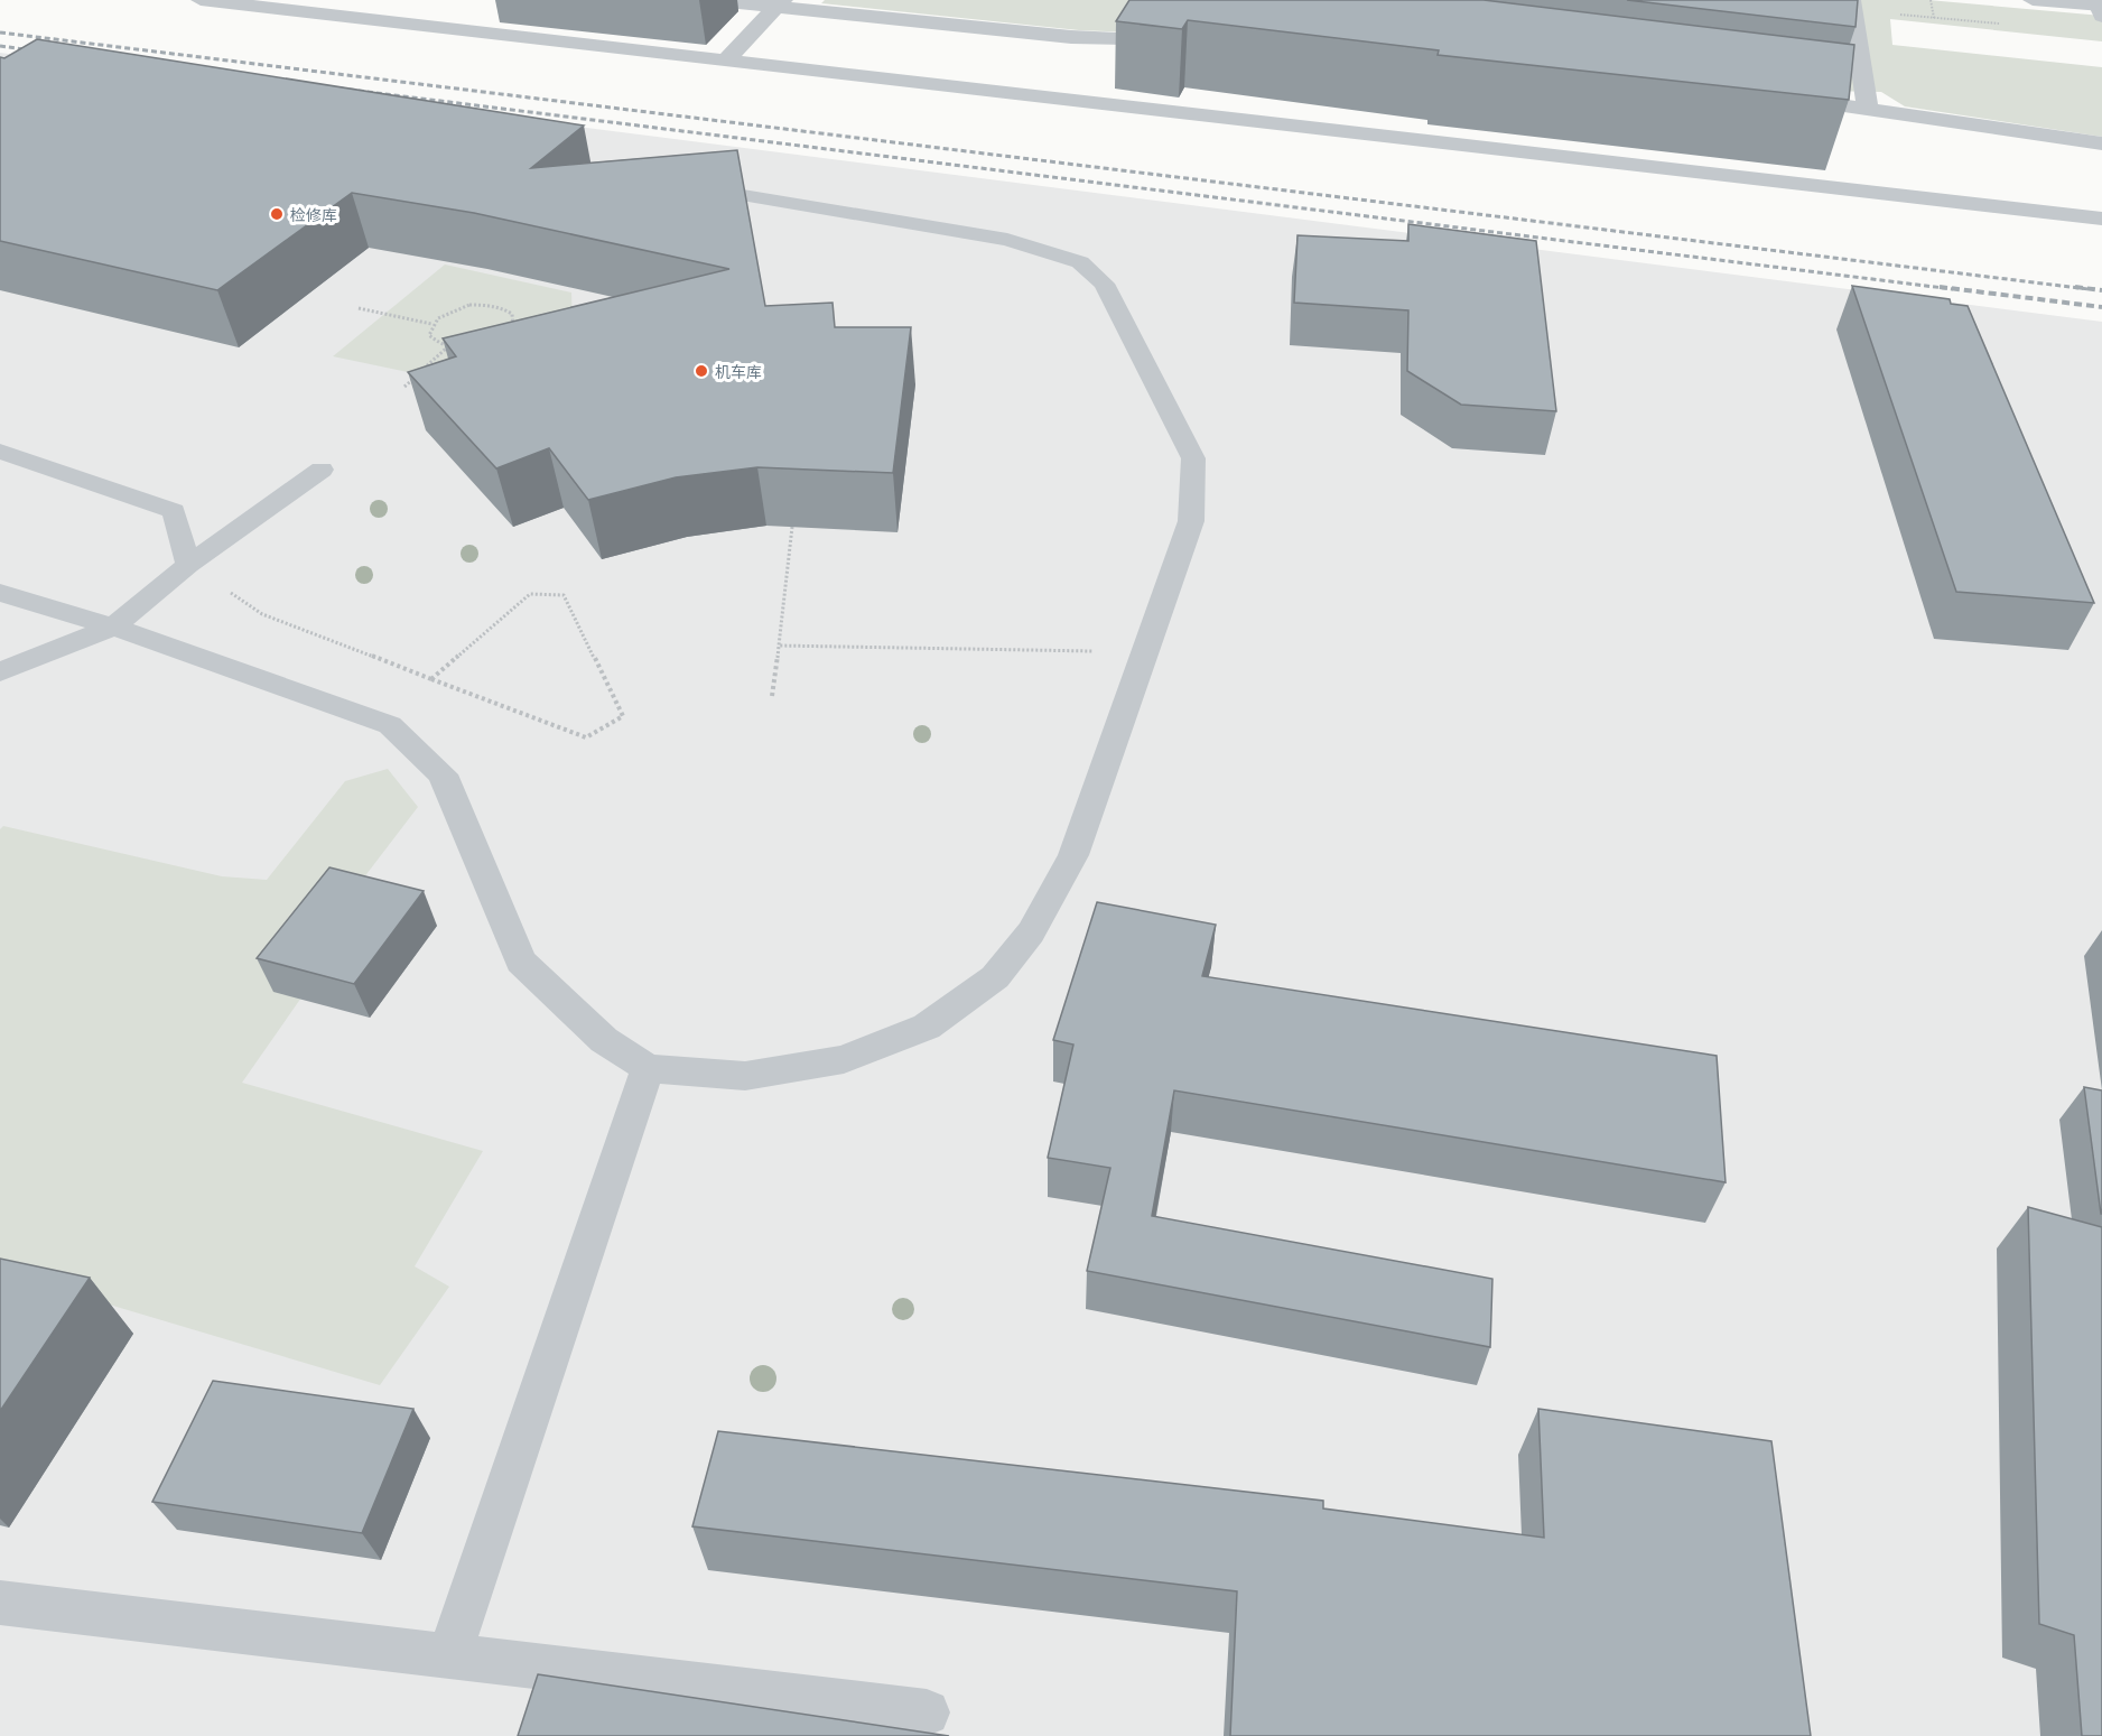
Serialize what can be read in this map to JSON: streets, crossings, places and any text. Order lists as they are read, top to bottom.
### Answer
{
  "places": ["检修库", "机车库"]
}
